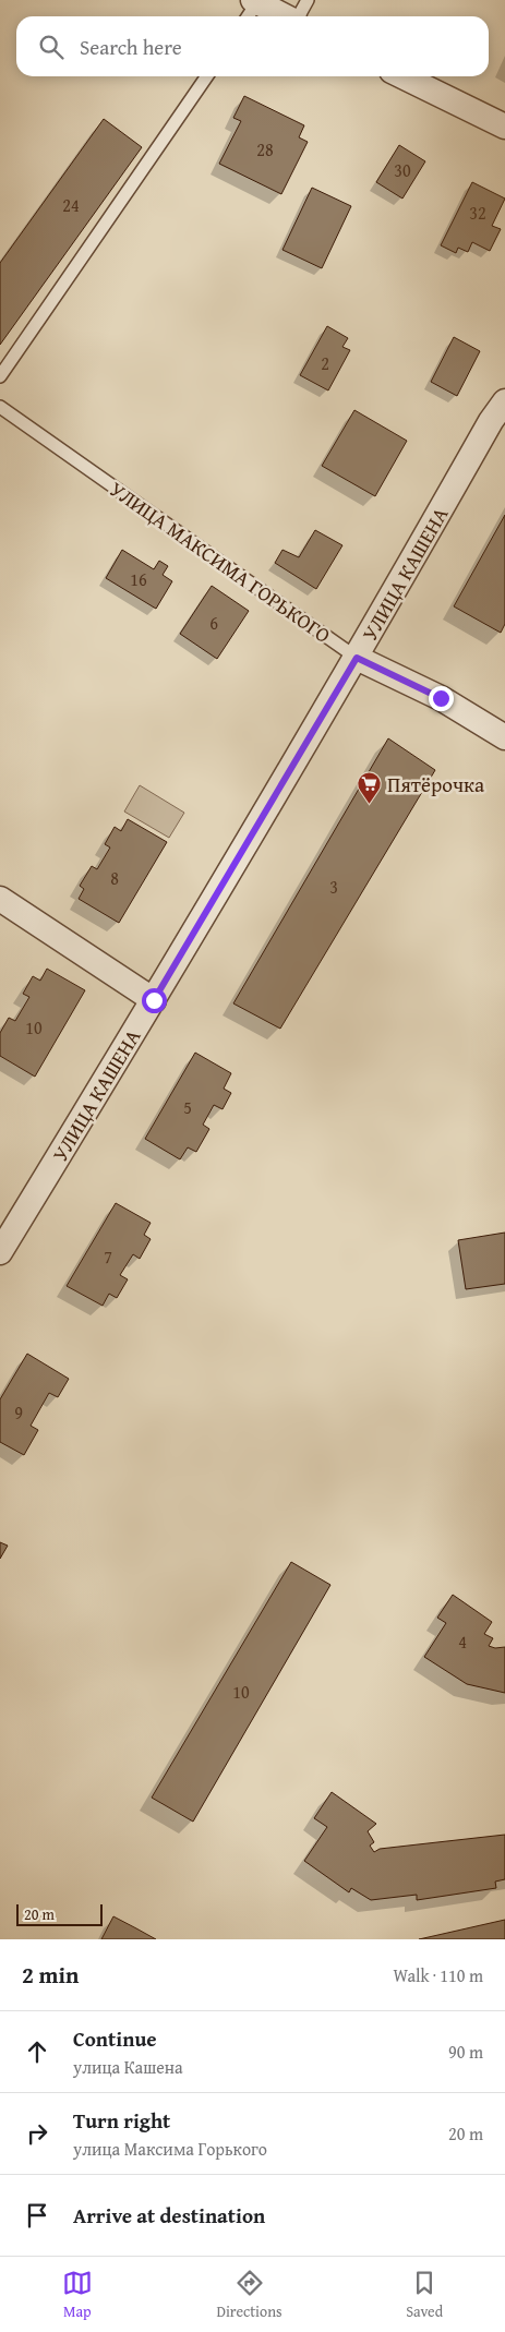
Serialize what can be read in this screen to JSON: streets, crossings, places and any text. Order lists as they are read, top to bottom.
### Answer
{
  "streets": {
    "street": ["УЛИЦА МАКСИМА ГОРЬКОГО", "УЛИЦА КАШЕНА"]
  },
  "crossings": [
    ["УЛИЦА МАКСИМА ГОРЬКОГО", "УЛИЦА КАШЕНА"]
  ],
  "places": {
    "supermarket": ["Пятёрочка"]
  },
  "house_numbers": [
    "28",
    "30",
    "24",
    "32",
    "2",
    "16",
    "6",
    "8",
    "3",
    "10",
    "5",
    "7",
    "9",
    "4",
    "10"
  ],
  "scale_bar": "20 m",
  "page": {
    "search": "Search here",
    "scale": "20 m",
    "heading": ["2 min", "Walk · 110 m"],
    "list": [
      ["Continue", "улица Кашена", "90 m"],
      ["Turn right", "улица Максима Горького", "20 m"],
      "Arrive at destination"
    ],
    "nav": ["Map", "Directions", "Saved"]
  }
}
